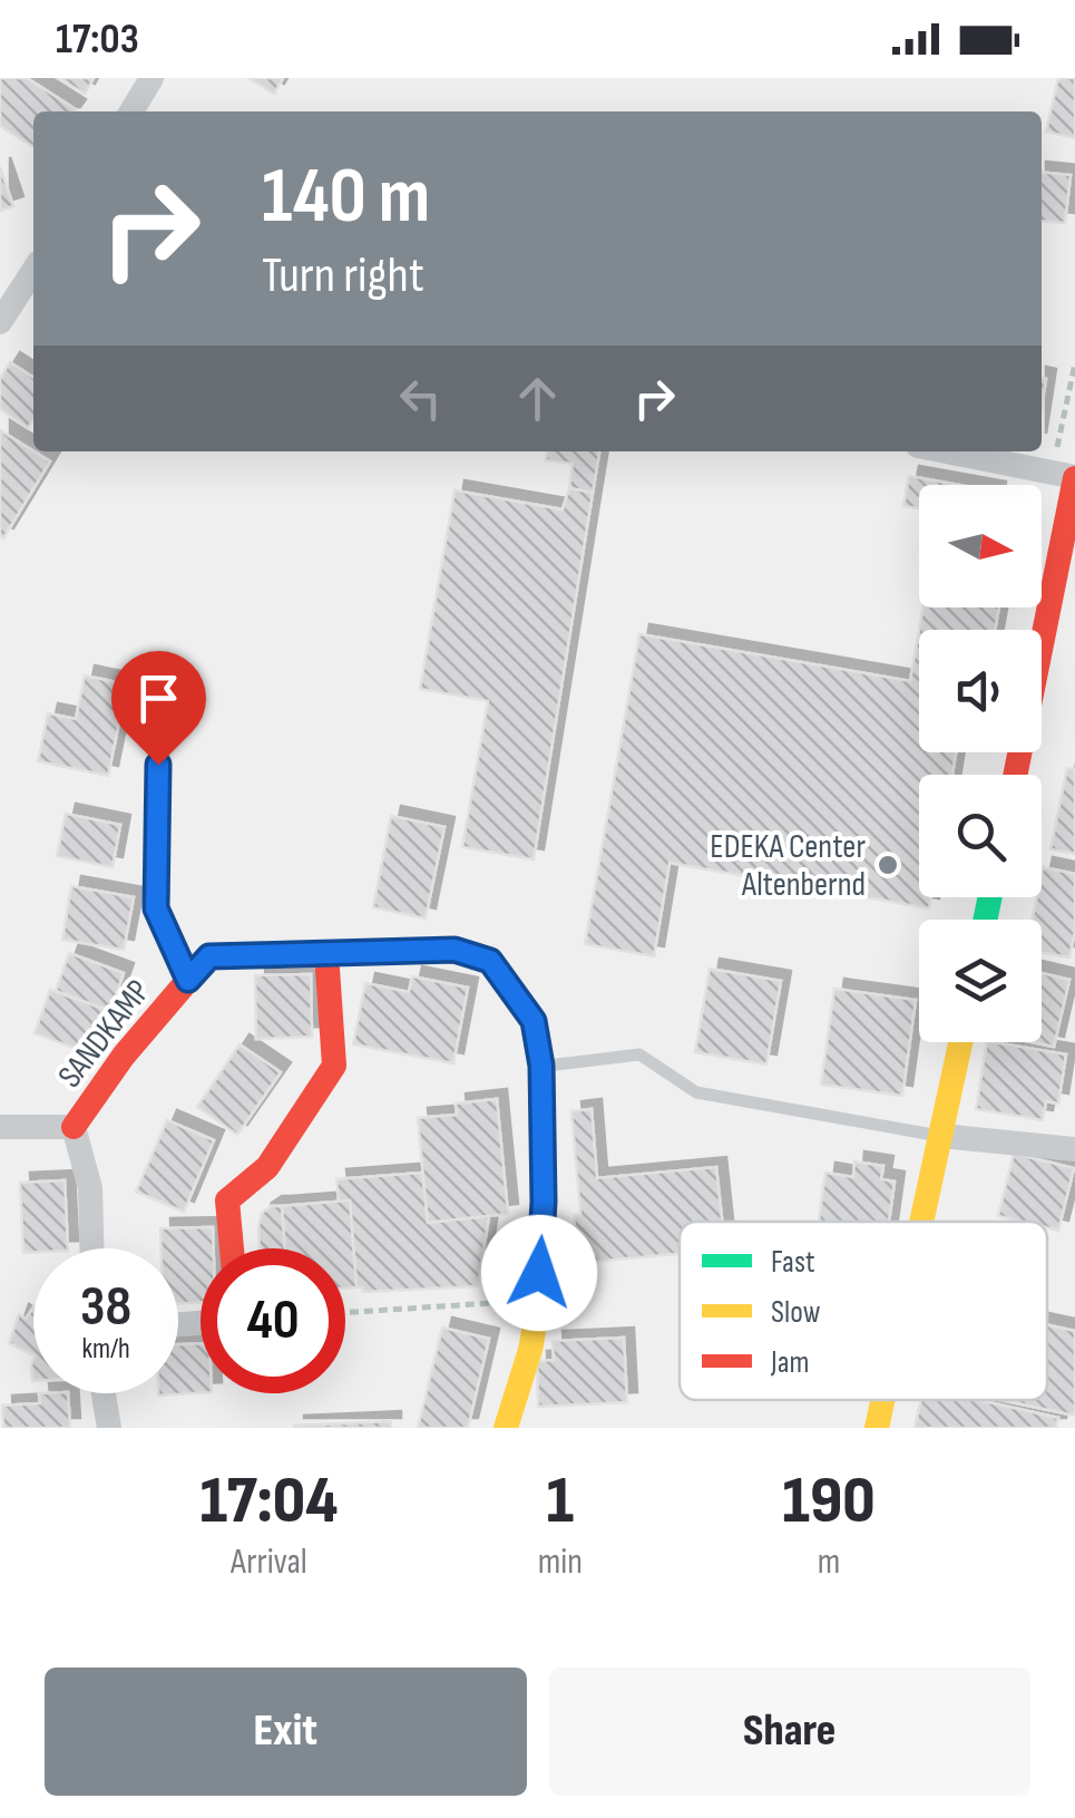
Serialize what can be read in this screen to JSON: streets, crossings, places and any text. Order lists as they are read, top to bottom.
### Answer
{
  "streets": {
    "street": ["SANDKAMP"]
  },
  "places": ["EDEKA Center Altenbernd"],
  "legend": ["Fast", "Slow", "Jam"],
  "north": "right",
  "page": {
    "status": "17:03",
    "turn": ["140 m", "Turn right"],
    "speed": "38 km/h",
    "limit": "40",
    "eta": [
      "17:04",
      "Arrival",
      "1",
      "min",
      "190",
      "m"
    ],
    "buttons": ["Exit", "Share"]
  }
}
